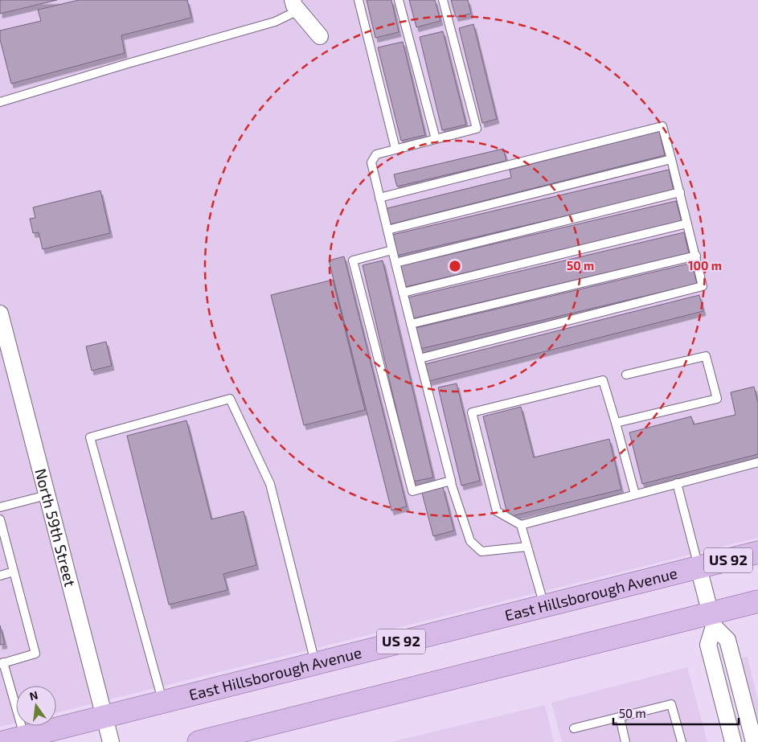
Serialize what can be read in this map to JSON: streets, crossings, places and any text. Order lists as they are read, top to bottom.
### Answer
{
  "streets": {
    "main road": ["US 92", "East Hillsborough Avenue"],
    "street": ["North 59th Street"]
  },
  "crossings": [
    ["North 59th Street", "East Hillsborough Avenue"]
  ],
  "scale_bar": "50 m",
  "north": "top",
  "rings": ["50 m", "100 m"]
}
